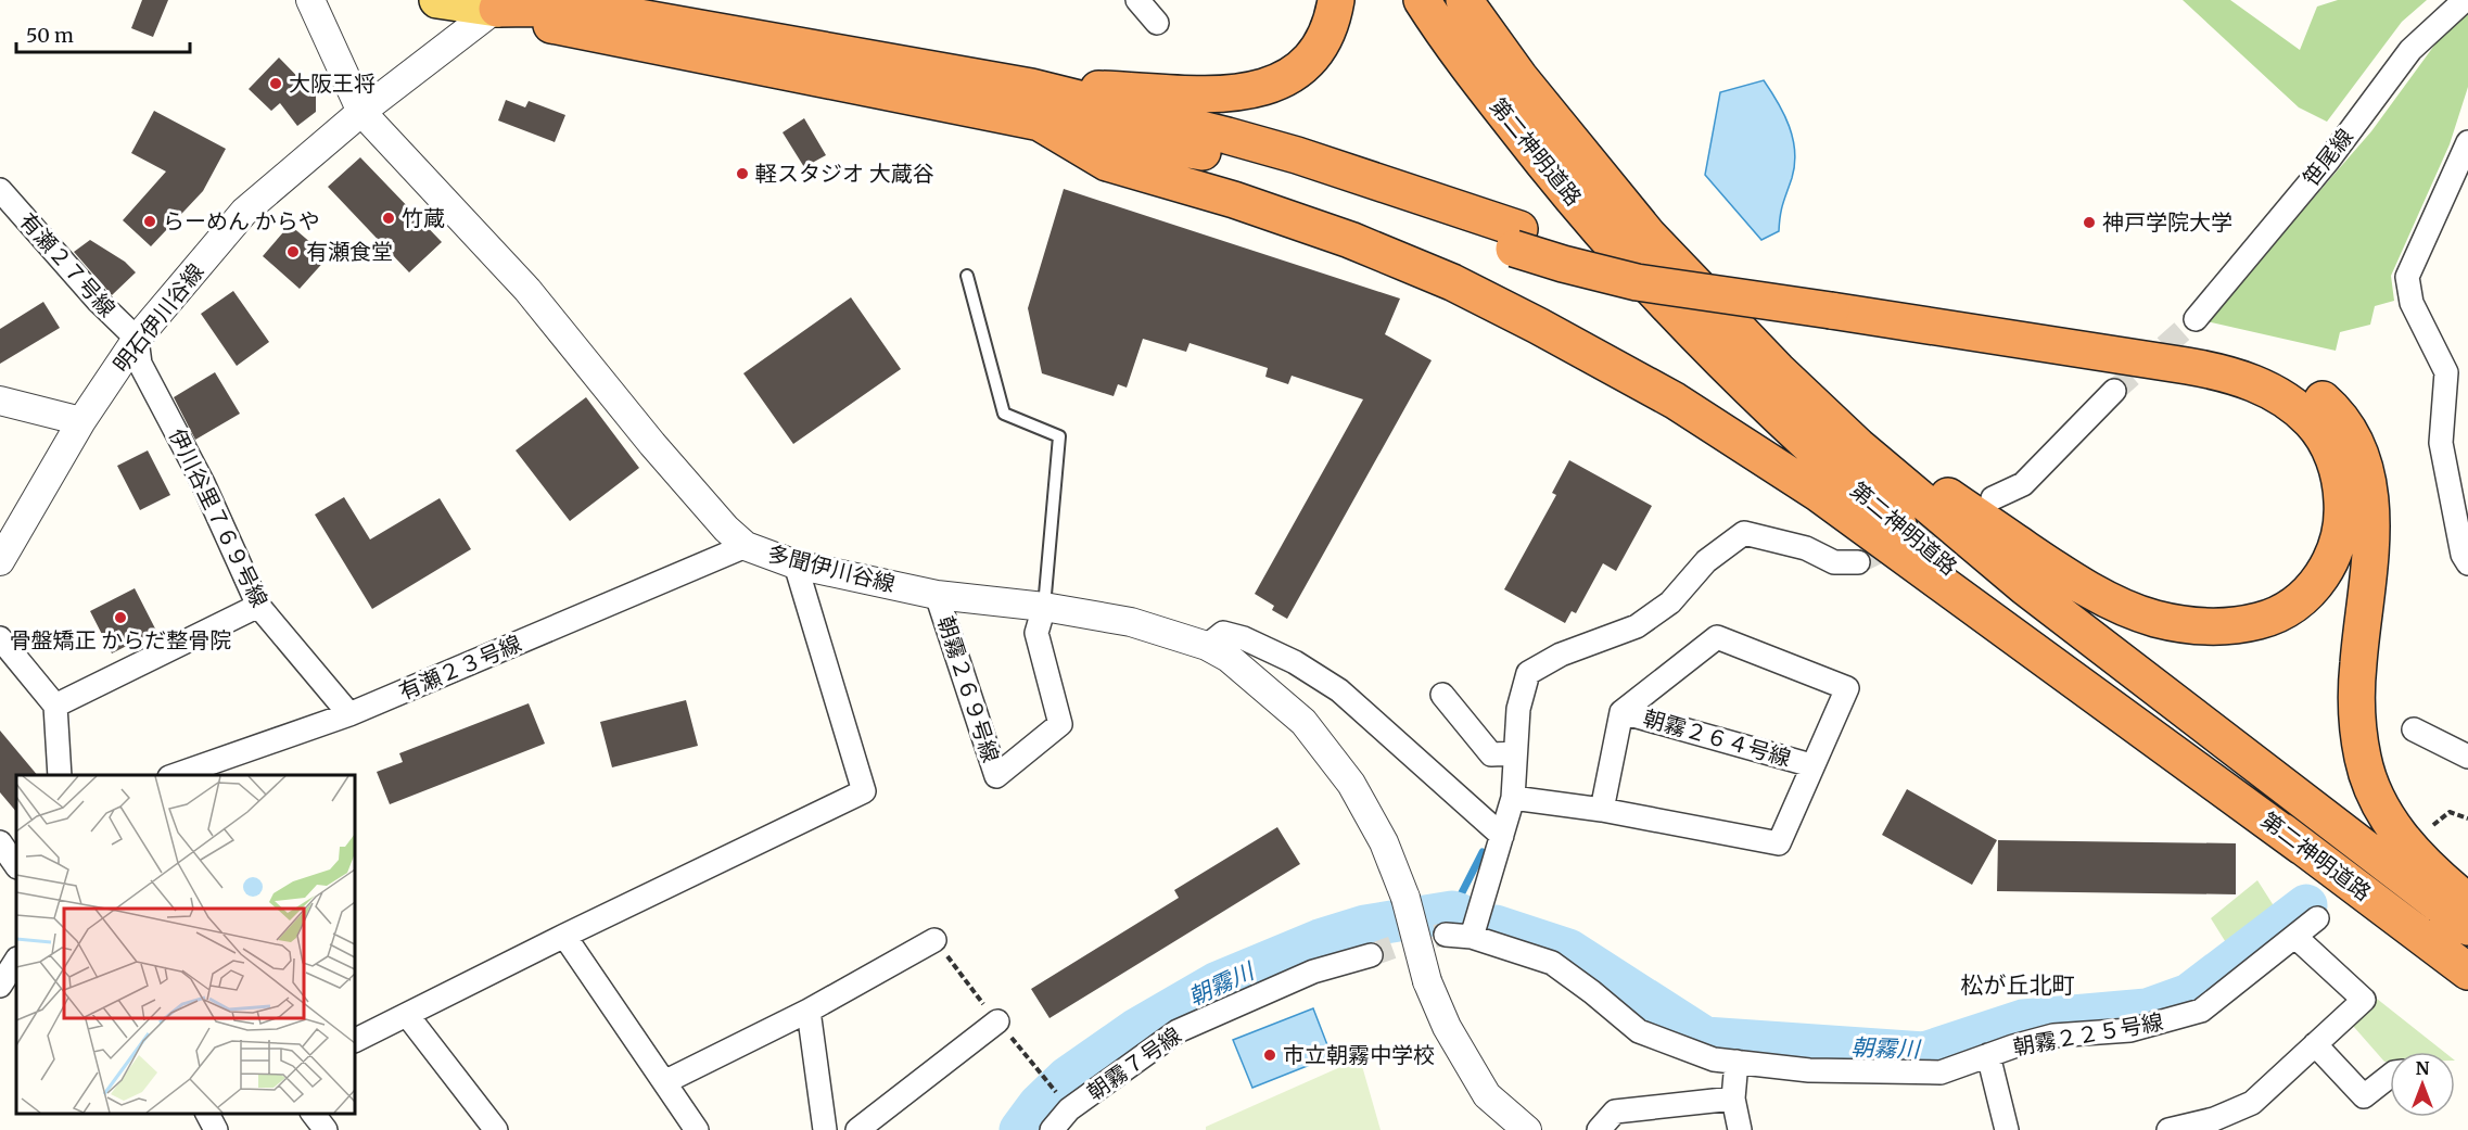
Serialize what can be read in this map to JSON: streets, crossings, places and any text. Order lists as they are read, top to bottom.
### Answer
{
  "streets": {
    "highway": ["第二神明道路"],
    "street": [
      "笹尾線",
      "有瀬２７号線",
      "明石伊川谷線",
      "伊川谷里７６９号線",
      "多聞伊川谷線",
      "有瀬２３号線",
      "朝霧２６９号線",
      "朝霧２６４号線",
      "朝霧２２５号線",
      "朝霧７号線"
    ]
  },
  "crossings": [
    ["有瀬２７号線", "明石伊川谷線"],
    ["有瀬２７号線", "伊川谷里７６９号線"],
    ["明石伊川谷線", "伊川谷里７６９号線"],
    ["明石伊川谷線", "多聞伊川谷線"],
    ["伊川谷里７６９号線", "有瀬２３号線"],
    ["多聞伊川谷線", "有瀬２３号線"],
    ["多聞伊川谷線", "朝霧２６９号線"]
  ],
  "districts": ["松が丘北町"],
  "water": ["朝霧川"],
  "places": [
    "大阪王将",
    "軽スタジオ 大蔵谷",
    "竹蔵",
    "らーめん からや",
    "神戸学院大学",
    "有瀬食堂",
    "骨盤矯正 からだ整骨院",
    "市立朝霧中学校"
  ],
  "scale_bar": "50 m",
  "north": "top"
}
